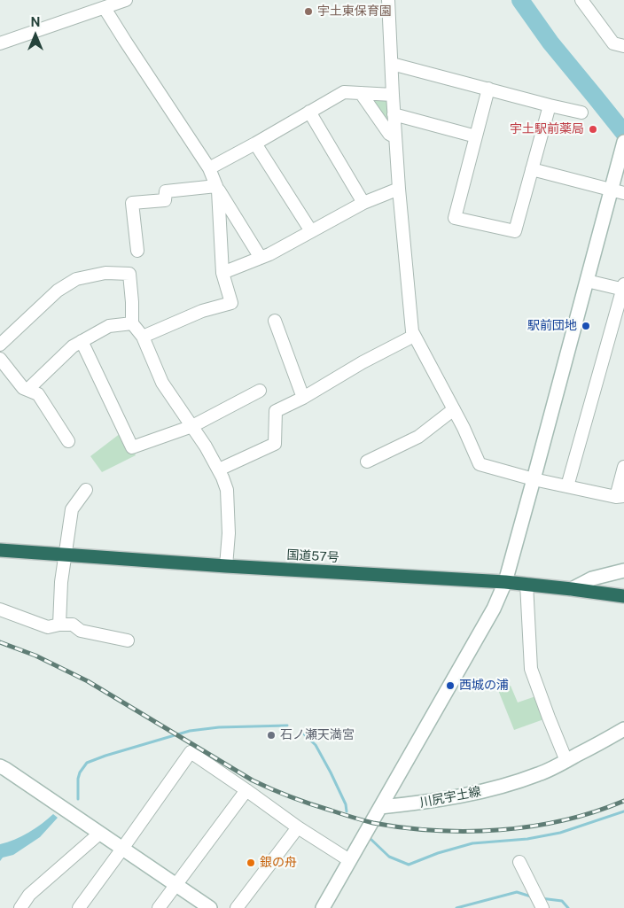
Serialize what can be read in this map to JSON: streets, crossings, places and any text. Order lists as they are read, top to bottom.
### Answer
{
  "streets": {
    "highway": ["国道57号"],
    "street": ["川尻宇土線"]
  },
  "places": [
    "宇土東保育園",
    "宇土駅前薬局",
    "駅前団地",
    "西城の浦",
    "石ノ瀬天満宮",
    "銀の舟"
  ],
  "north": "top"
}
